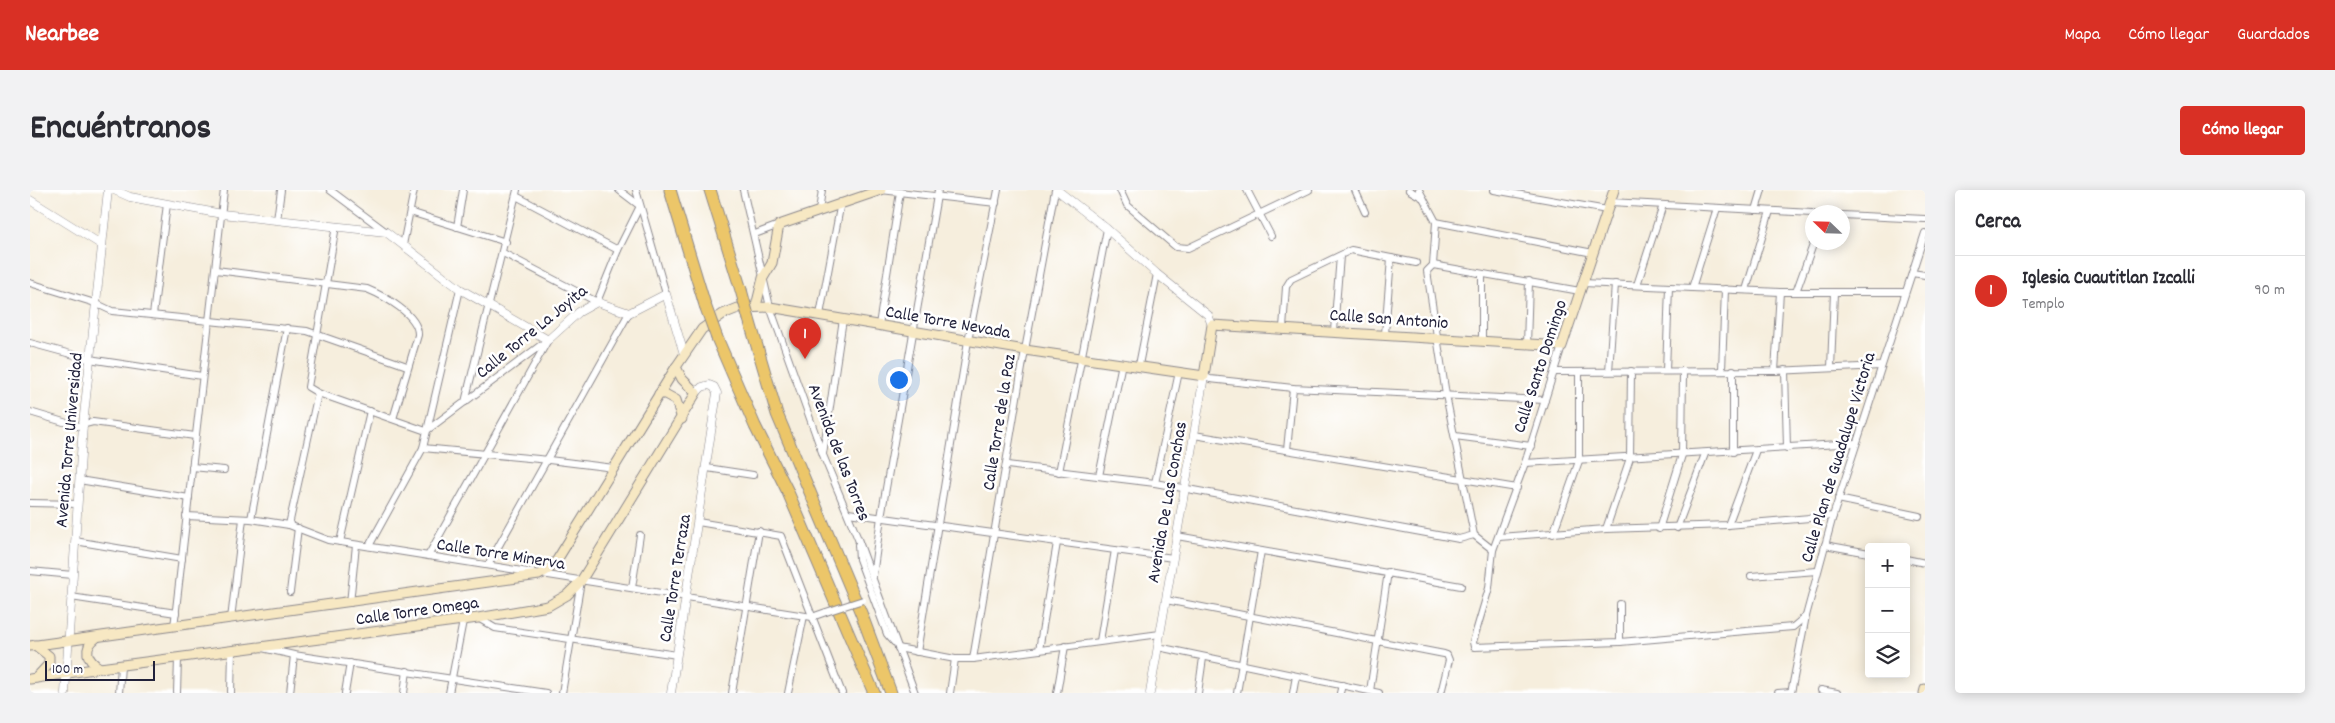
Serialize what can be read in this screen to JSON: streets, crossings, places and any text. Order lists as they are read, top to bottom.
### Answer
{
  "streets": {
    "main road": [
      "Calle San Antonio",
      "Calle Torre Nevada",
      "Calle Santo Domingo",
      "Avenida De Las Conchas",
      "Calle Torre Omega"
    ],
    "street": [
      "Calle Torre La Joyita",
      "Calle Torre de la Paz",
      "Avenida Torre Universidad",
      "Avenida de las Torres",
      "Calle Plan de Guadalupe Victoria",
      "Calle Torre Minerva",
      "Calle Torre Terraza"
    ]
  },
  "crossings": [
    ["Calle San Antonio", "Calle Santo Domingo"],
    ["Calle San Antonio", "Avenida De Las Conchas"],
    ["Calle Torre Nevada", "Calle Torre de la Paz"],
    ["Calle Torre Nevada", "Avenida de las Torres"],
    ["Calle Torre Nevada", "Avenida De Las Conchas"],
    ["Avenida Torre Universidad", "Calle Torre Omega"],
    ["Calle Torre Minerva", "Calle Torre Terraza"],
    ["Calle Torre Minerva", "Calle Torre Omega"],
    ["Calle Torre Terraza", "Calle Torre Omega"]
  ],
  "scale_bar": "100 m",
  "north": "top left",
  "page": {
    "header": "Nearbee",
    "nav": ["Mapa", "Cómo llegar", "Guardados"],
    "title": "Encuéntranos",
    "buttons": "Cómo llegar",
    "heading": "Cerca",
    "list": [
      {
        "mark": "1",
        "name": "Iglesia Cuautitlan Izcalli",
        "note": "Templo",
        "value": "90 m"
      }
    ],
    "pins": "1",
    "map_buttons": ["+", "−"],
    "scale": "100 m"
  }
}
